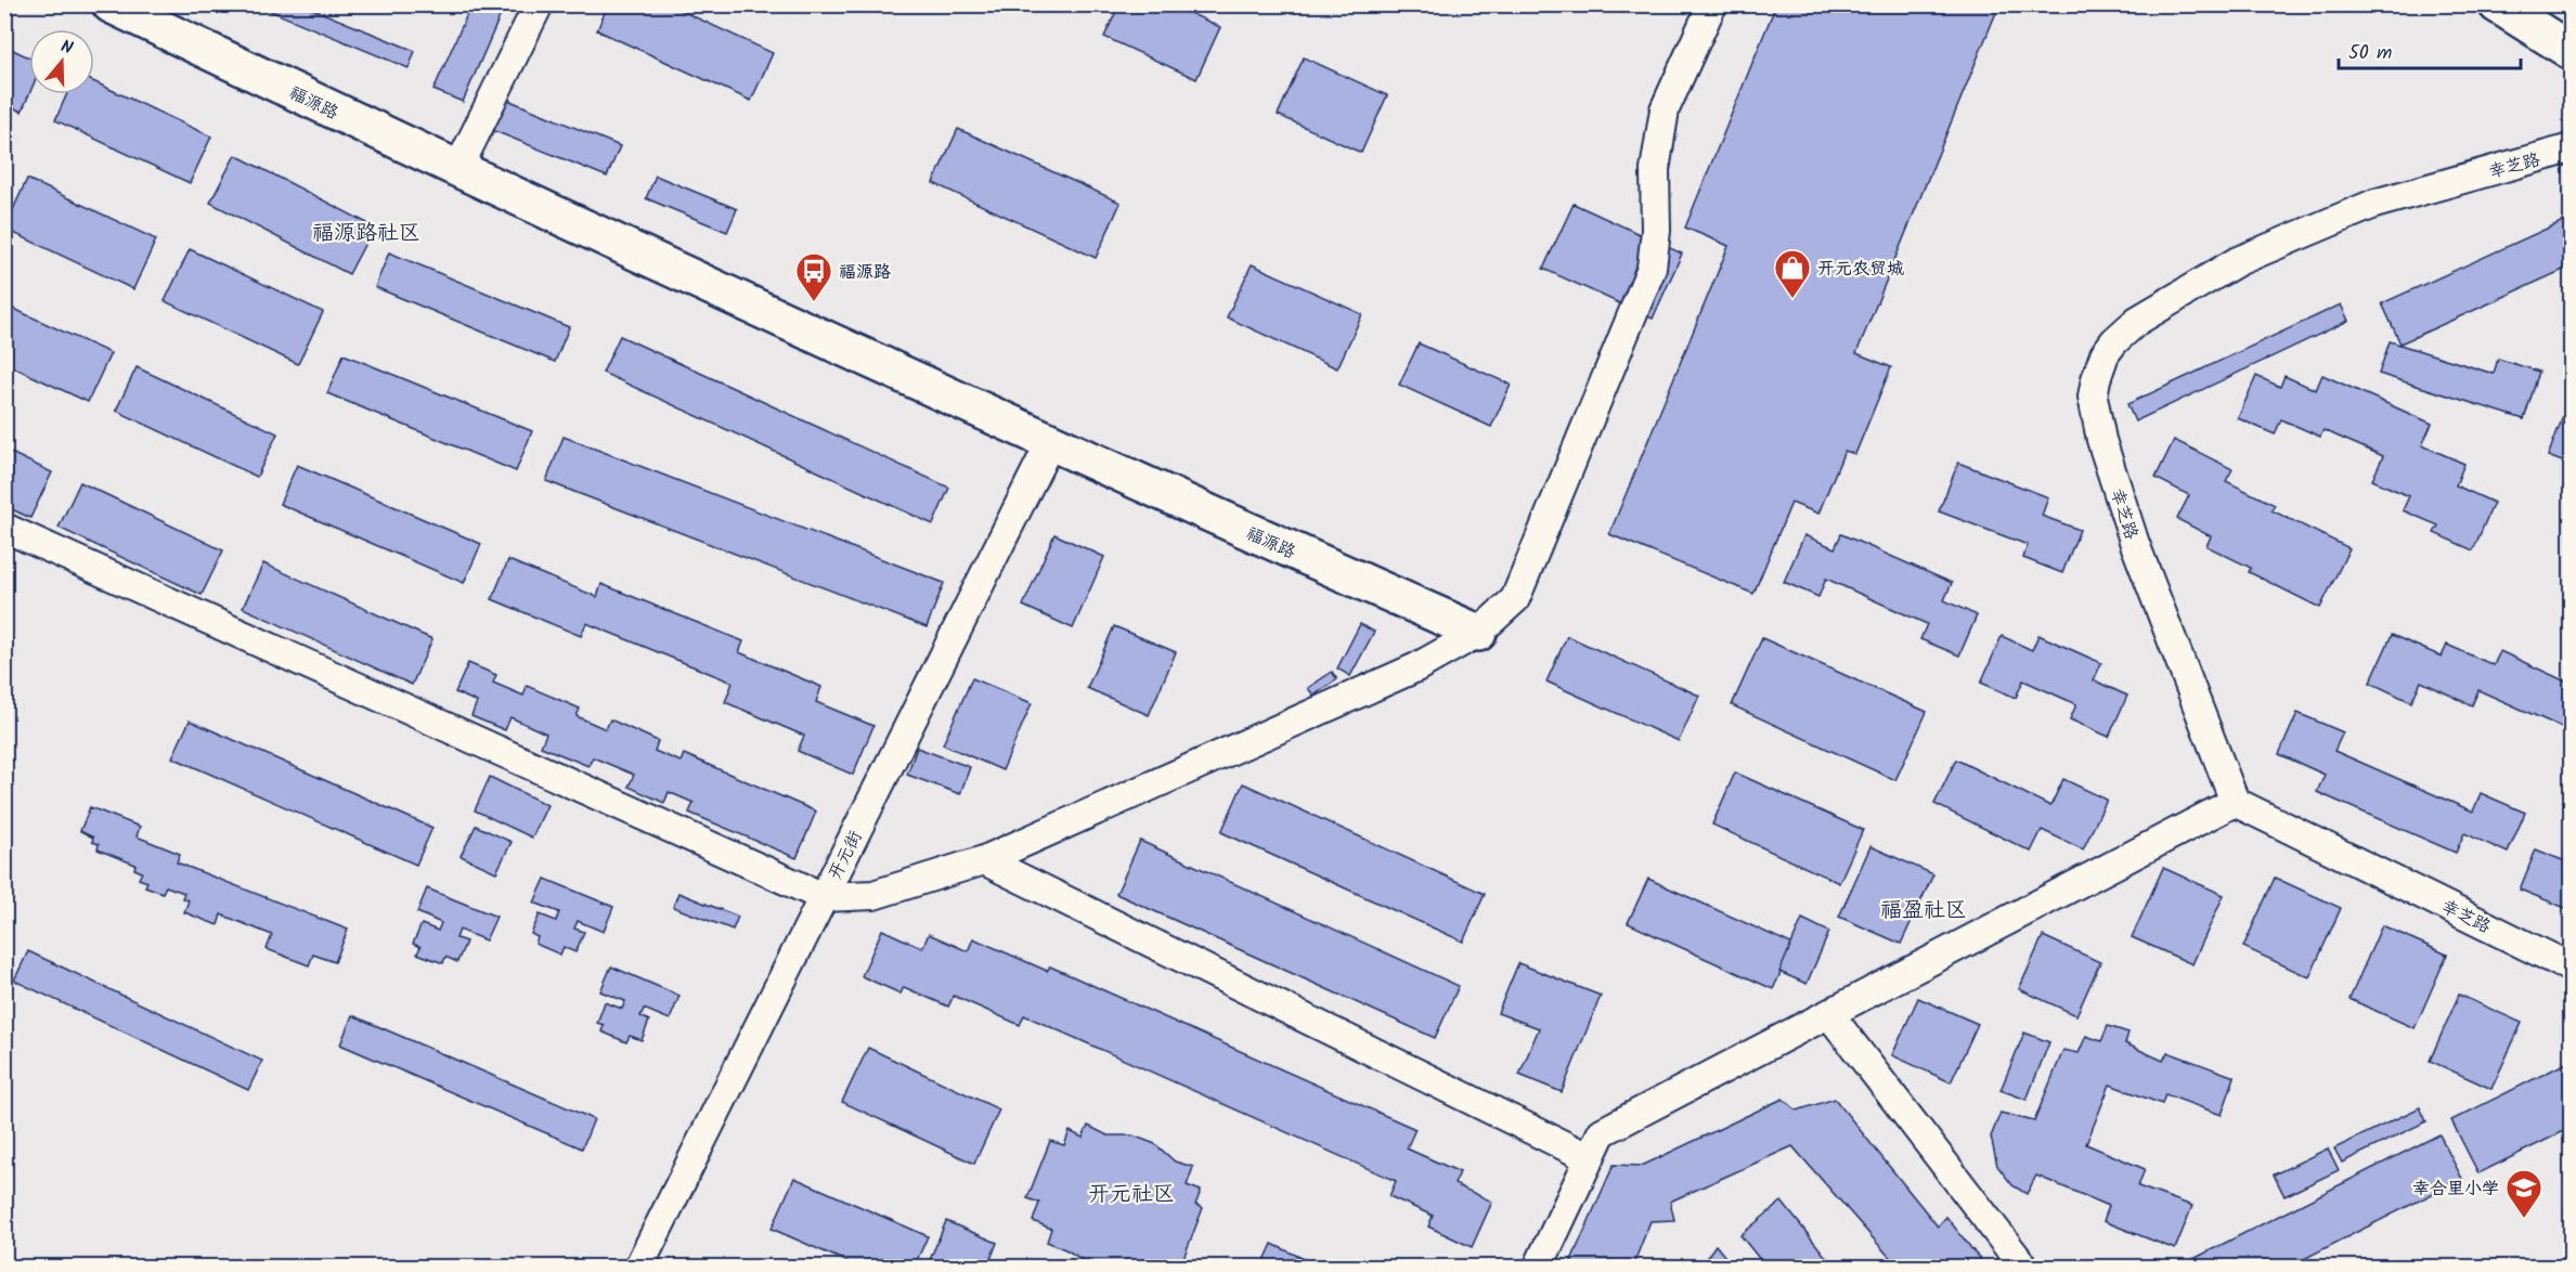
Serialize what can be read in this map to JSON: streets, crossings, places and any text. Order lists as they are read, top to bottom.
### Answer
{
  "streets": {
    "street": ["福源路", "幸芝路", "开元街"]
  },
  "crossings": [
    ["福源路", "开元街"]
  ],
  "districts": ["福源路社区", "福盈社区", "开元社区"],
  "places": {
    "shop": ["开元农贸城"],
    "bus stop": ["福源路"],
    "school or university": ["幸合里小学"]
  },
  "scale_bar": "50 m",
  "north": "top"
}
